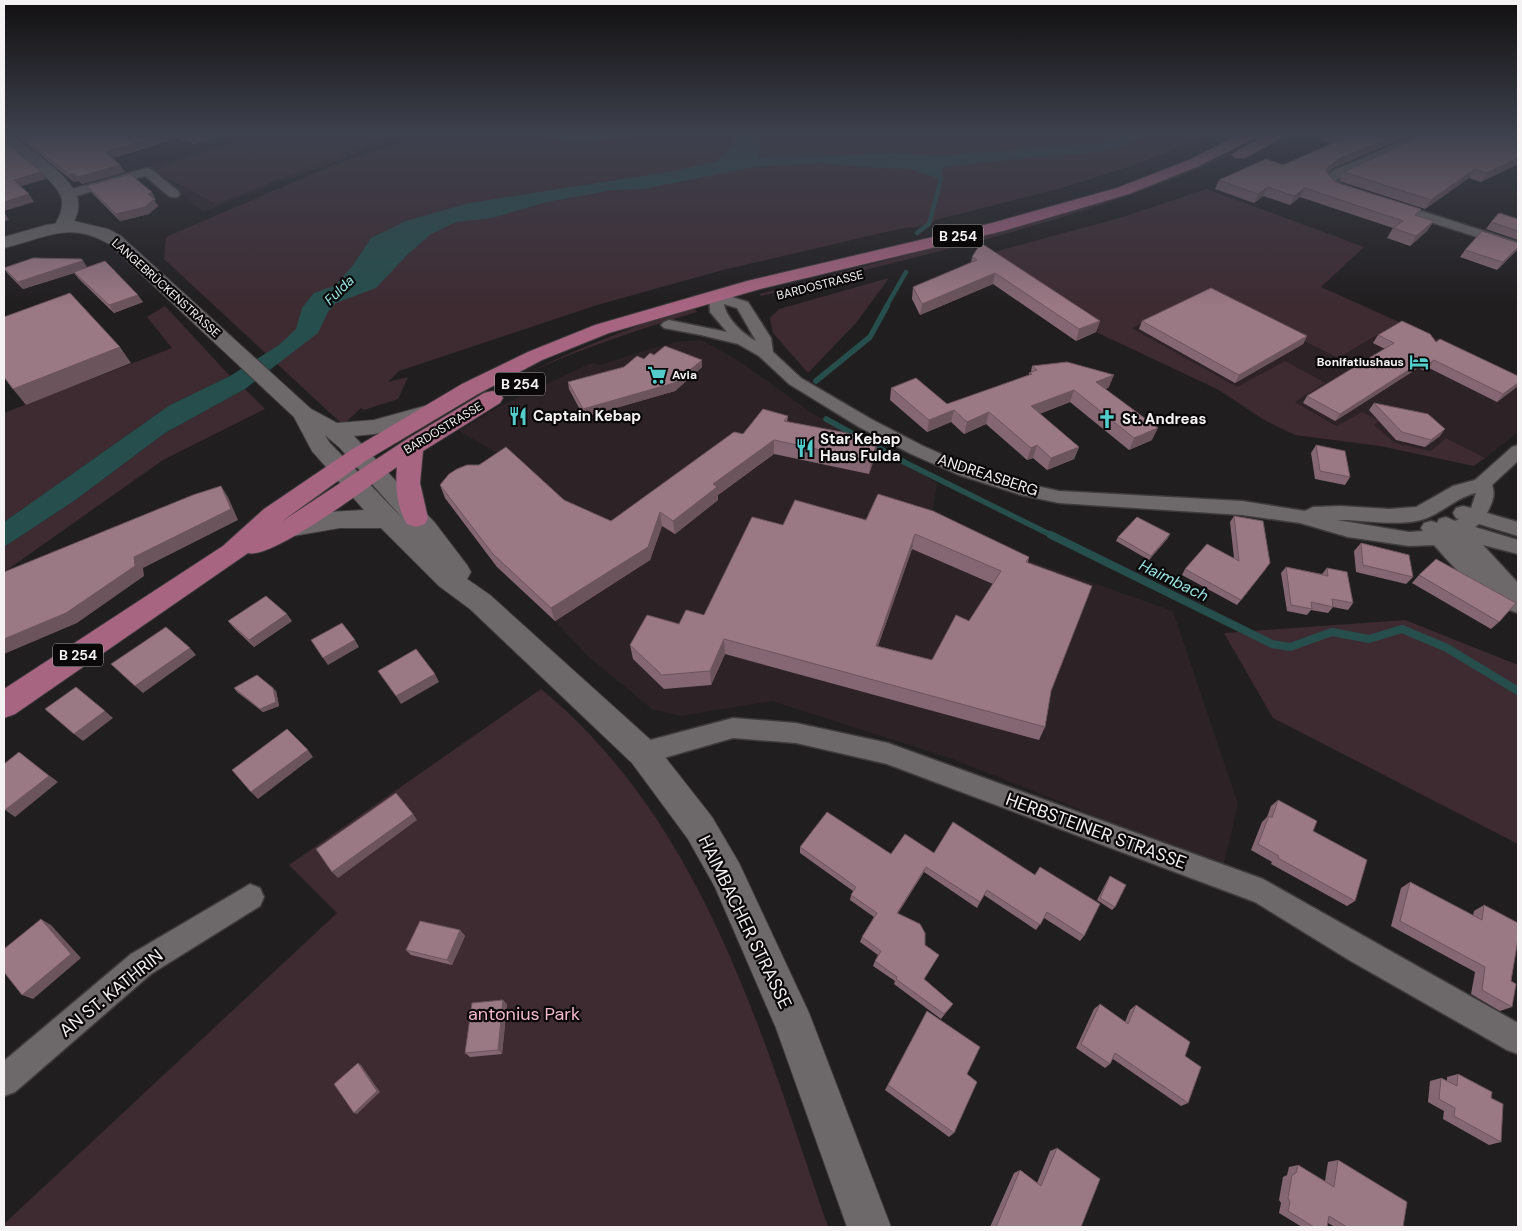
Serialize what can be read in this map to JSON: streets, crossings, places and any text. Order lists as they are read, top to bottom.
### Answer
{
  "streets": {
    "main road": [
      "B 254",
      "BARDOSTRASSE",
      "LANGEBRÜCKENSTRASSE",
      "HAIMBACHER STRASSE"
    ],
    "street": ["ANDREASBERG", "HERBSTEINER STRASSE", "AN ST. KATHRIN"]
  },
  "crossings": [
    ["B 254", "BARDOSTRASSE"],
    ["B 254", "LANGEBRÜCKENSTRASSE"],
    ["B 254", "HAIMBACHER STRASSE"],
    ["BARDOSTRASSE", "LANGEBRÜCKENSTRASSE"],
    ["BARDOSTRASSE", "ANDREASBERG"],
    ["BARDOSTRASSE", "HAIMBACHER STRASSE"],
    ["LANGEBRÜCKENSTRASSE", "HAIMBACHER STRASSE"],
    ["HERBSTEINER STRASSE", "HAIMBACHER STRASSE"]
  ],
  "water": ["Fulda", "Haimbach"],
  "parks": ["antonius Park"],
  "places": {
    "hotel": ["Bonifatiushaus"],
    "supermarket": ["Avia"],
    "restaurant": ["Captain Kebap", "Star Kebap Haus Fulda"],
    "church": ["St. Andreas"]
  }
}
